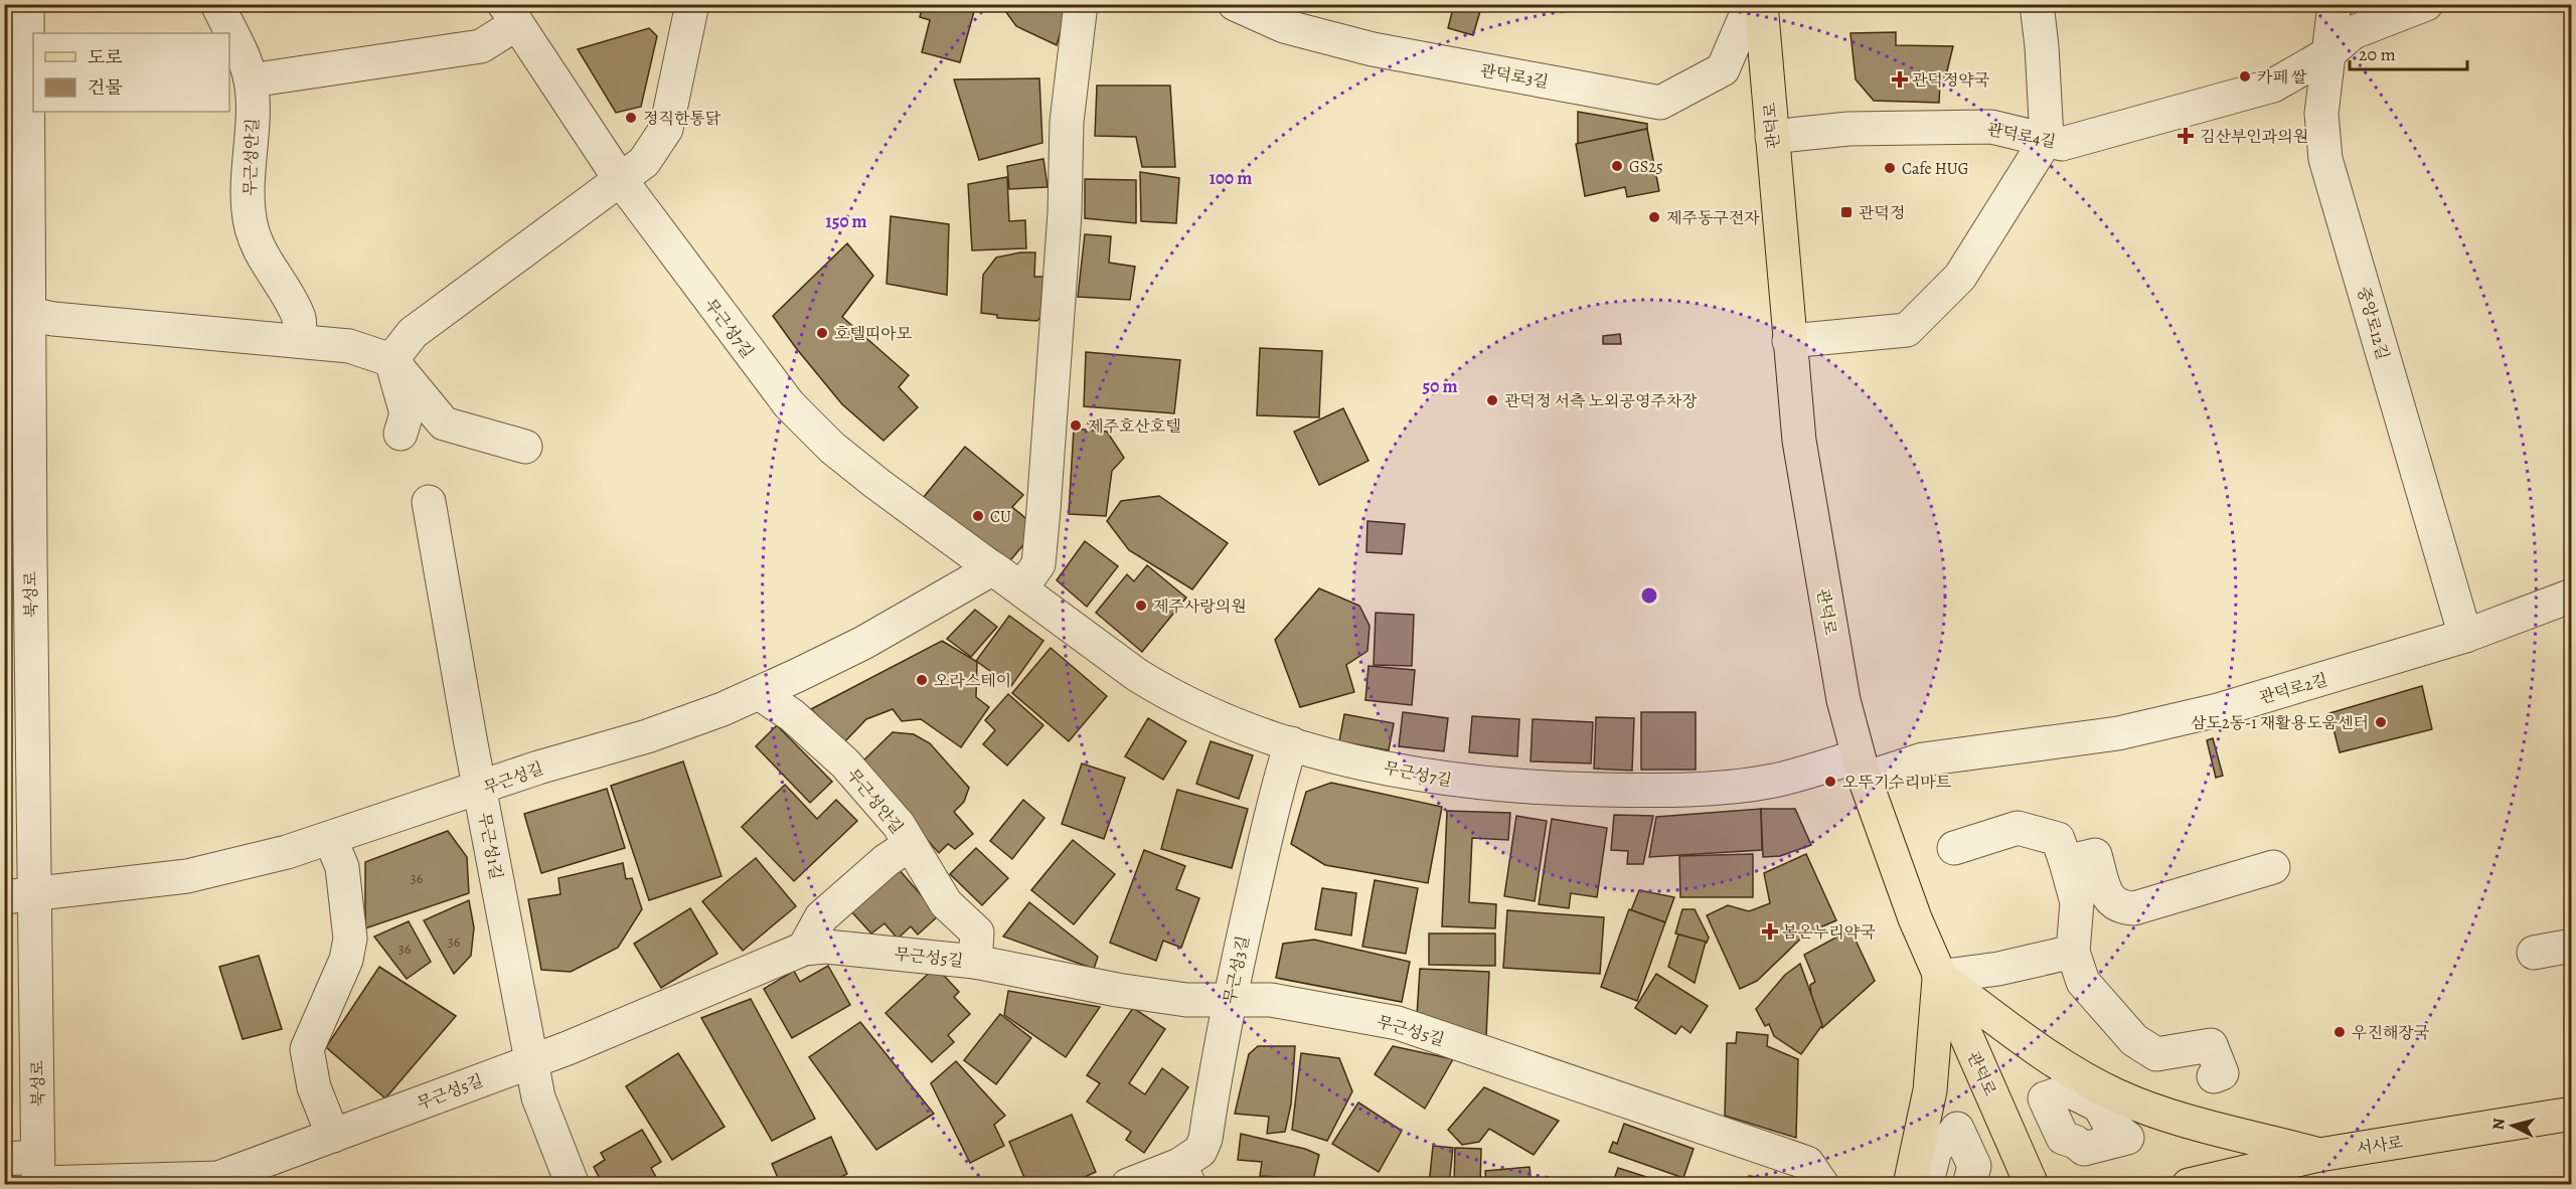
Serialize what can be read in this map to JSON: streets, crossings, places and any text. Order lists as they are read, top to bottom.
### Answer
{
  "streets": {
    "main road": ["관덕로", "서사로"],
    "street": [
      "관덕로3길",
      "관덕로4길",
      "무근성안길",
      "중앙로12길",
      "무근성7길",
      "북성로",
      "관덕로2길",
      "무근성길",
      "무근성1길",
      "무근성5길",
      "무근성3길"
    ]
  },
  "crossings": [
    ["관덕로", "관덕로4길"],
    ["관덕로", "무근성7길"],
    ["관덕로", "관덕로2길"],
    ["관덕로4길", "중앙로12길"],
    ["무근성안길", "무근성길"],
    ["무근성안길", "무근성5길"],
    ["중앙로12길", "관덕로2길"],
    ["무근성7길", "관덕로2길"],
    ["무근성7길", "무근성길"],
    ["무근성7길", "무근성3길"],
    ["북성로", "무근성길"],
    ["북성로", "무근성5길"],
    ["무근성길", "무근성1길"],
    ["무근성1길", "무근성5길"],
    ["무근성5길", "무근성3길"]
  ],
  "places": {
    "other": [
      "카페 쌀",
      "정직한통닭",
      "GS25",
      "Cafe HUG",
      "제주동구전자",
      "호텔띠아모",
      "관덕정 서측 노외공영주차장",
      "제주호산호텔",
      "CU",
      "제주사랑의원",
      "오라스테이",
      "삼도2동-1 재활용도움센터",
      "오뚜기수리마트",
      "우진해장국"
    ],
    "health": ["관덕정약국", "김산부인과의원", "봄온누리약국"],
    "transit": ["관덕정"]
  },
  "house_numbers": ["36", "36", "36"],
  "legend": ["도로", "건물"],
  "scale_bar": "20 m",
  "north": "left",
  "rings": ["100 m", "150 m", "50 m"]
}
